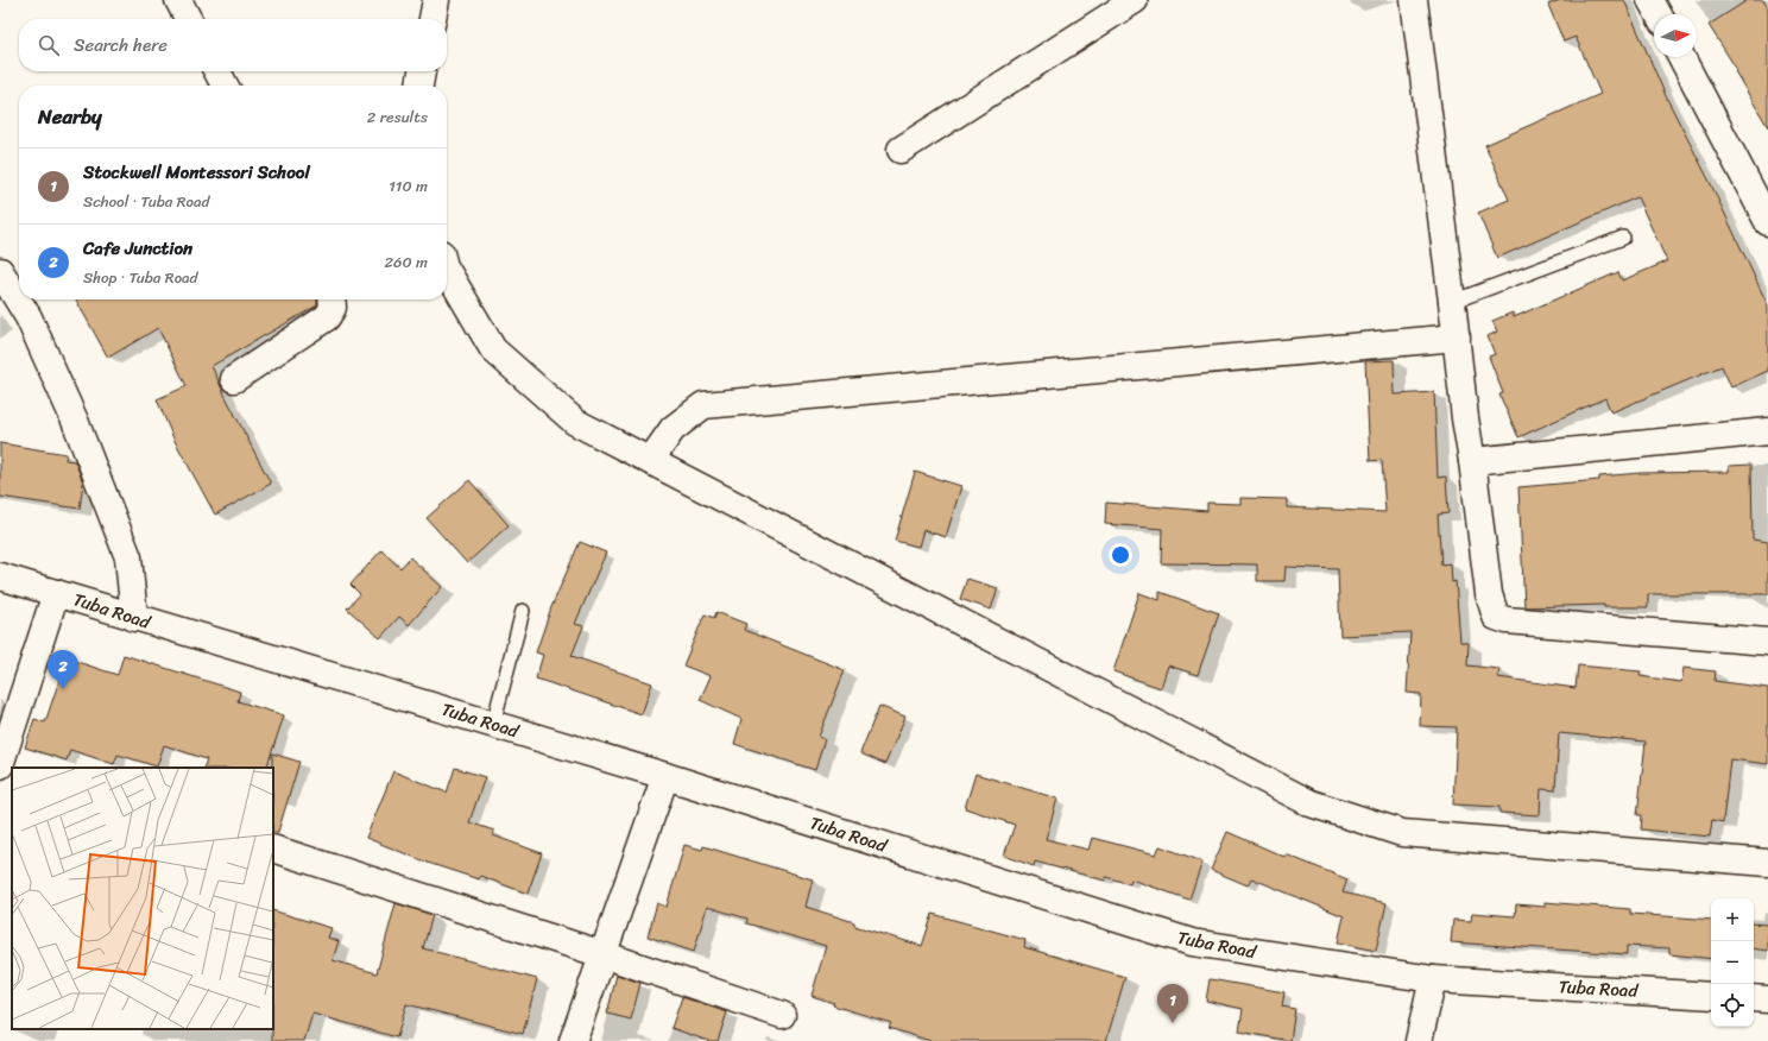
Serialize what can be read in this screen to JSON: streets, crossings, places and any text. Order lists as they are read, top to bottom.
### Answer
{
  "streets": {
    "street": ["Tuba Road"]
  },
  "north": "right",
  "page": {
    "search": "Search here",
    "heading": ["Nearby", "2 results"],
    "list": [
      {
        "mark": "1",
        "name": "Stockwell Montessori School",
        "note": "School · Tuba Road",
        "value": "110 m"
      },
      {
        "mark": "2",
        "name": "Cafe Junction",
        "note": "Shop · Tuba Road",
        "value": "260 m"
      }
    ],
    "pins": ["2", "1"],
    "map_buttons": ["+", "−"]
  }
}
